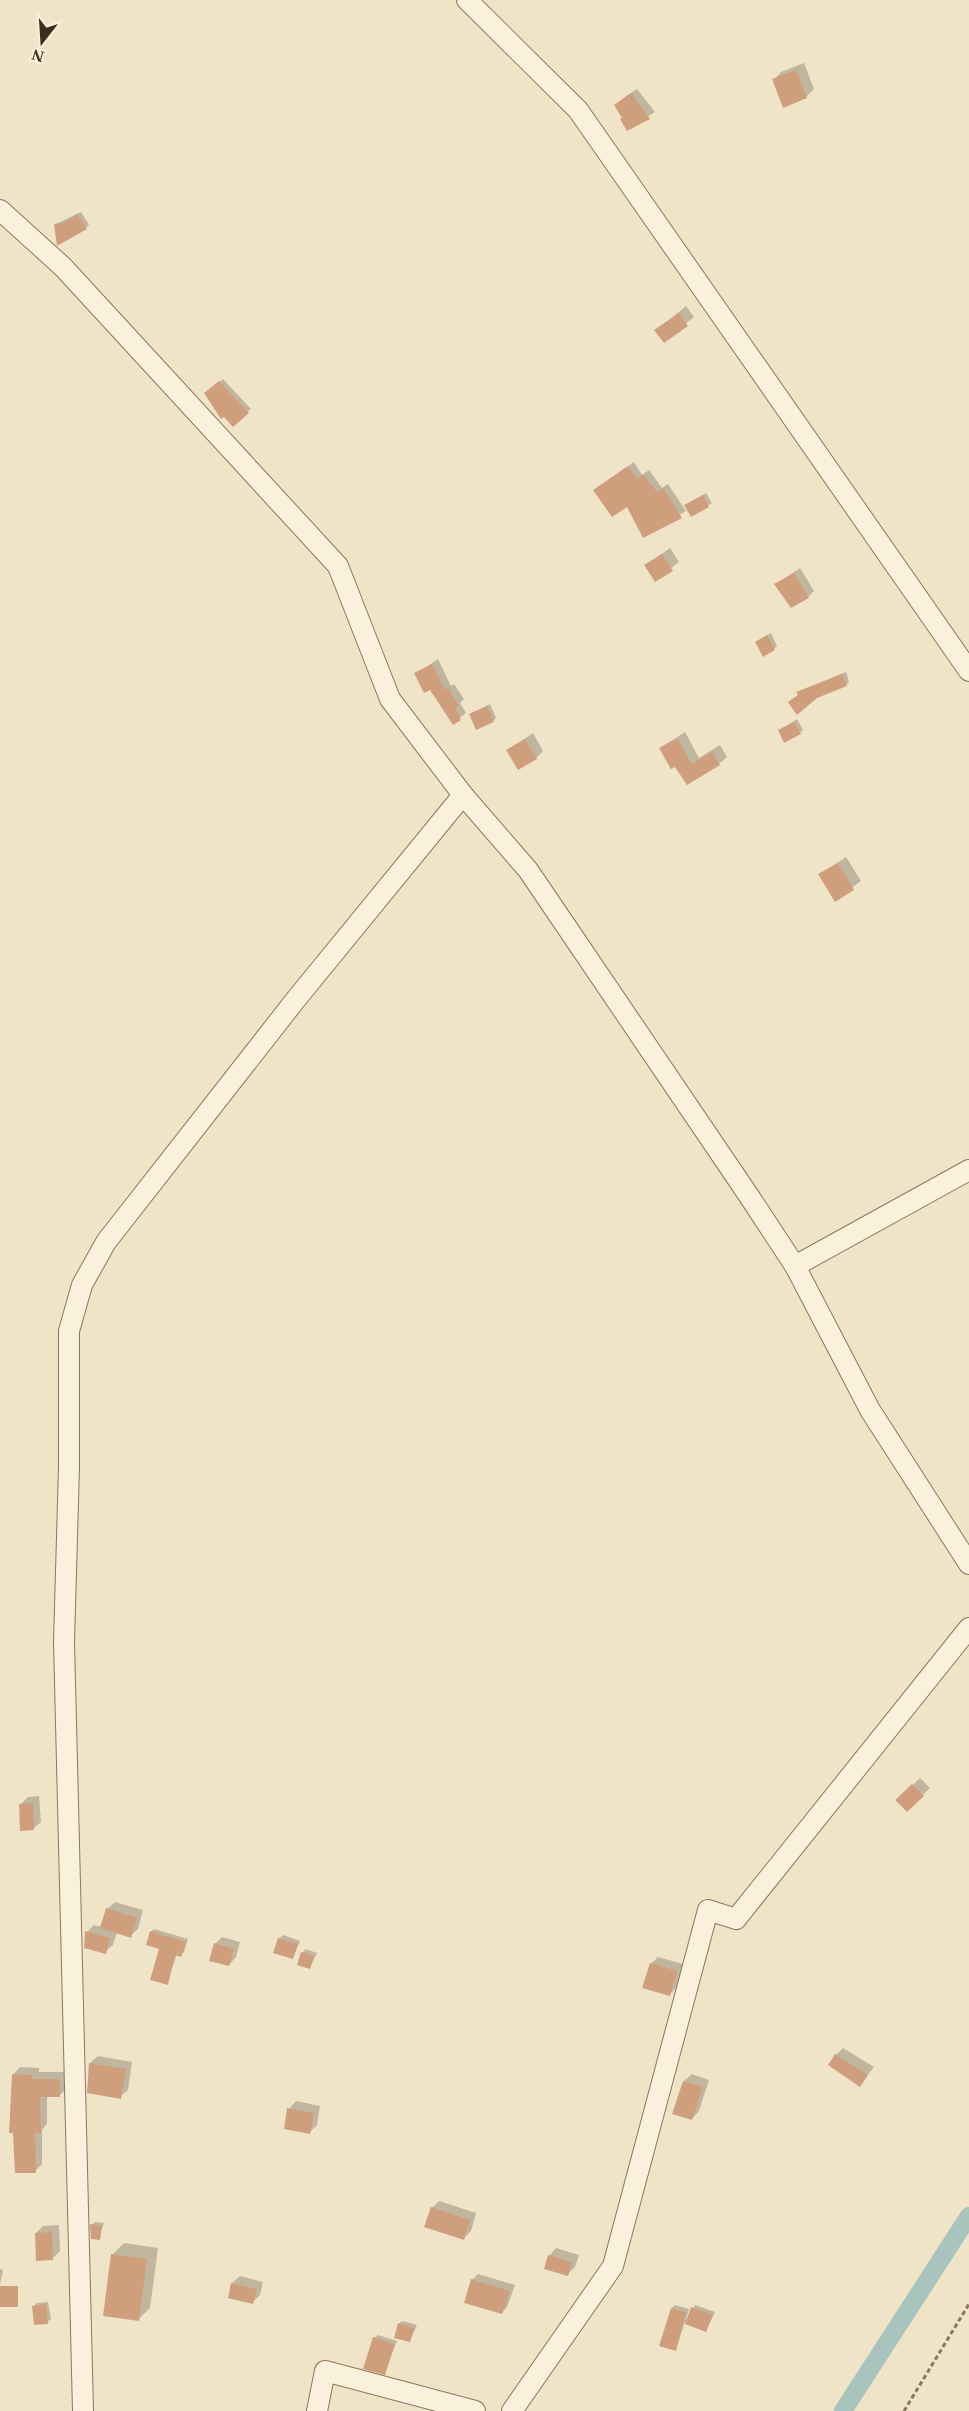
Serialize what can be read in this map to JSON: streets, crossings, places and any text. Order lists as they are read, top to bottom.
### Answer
{
  "north": "bottom"
}
